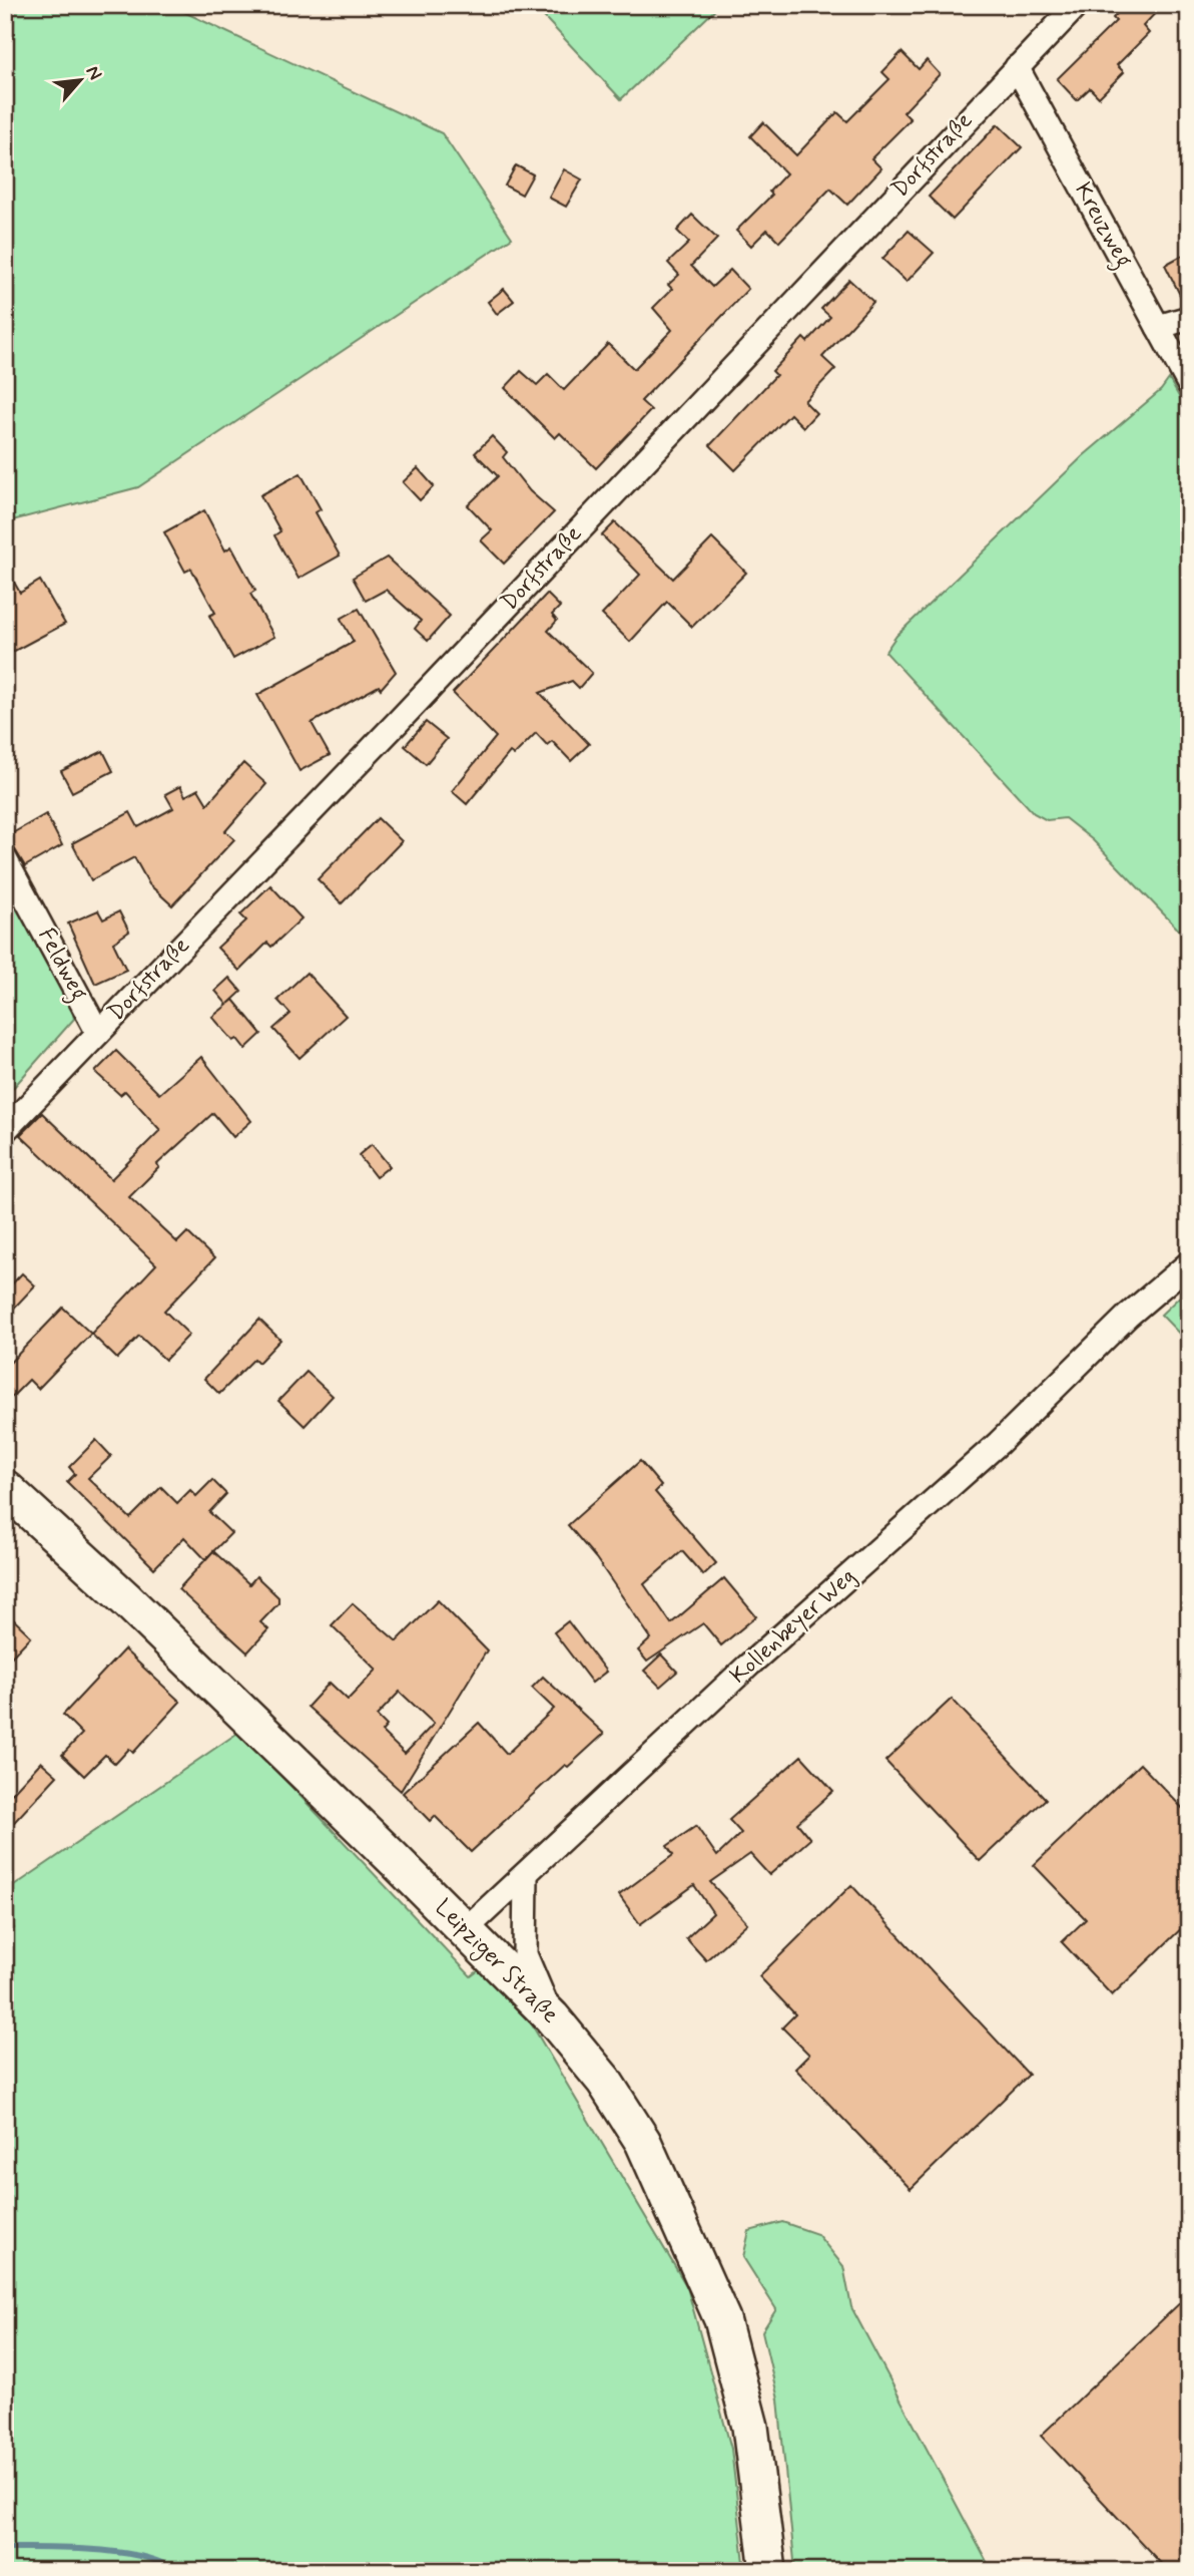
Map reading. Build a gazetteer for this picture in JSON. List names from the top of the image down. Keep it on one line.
{"streets":{"main road":["Leipziger Straße"],"street":["Dorfstraße","Kreuzweg","Feldweg","Kollenbeyer Weg"]},"crossings":[["Dorfstraße","Kreuzweg"],["Dorfstraße","Feldweg"],["Kollenbeyer Weg","Leipziger Straße"]],"north":"top right"}
